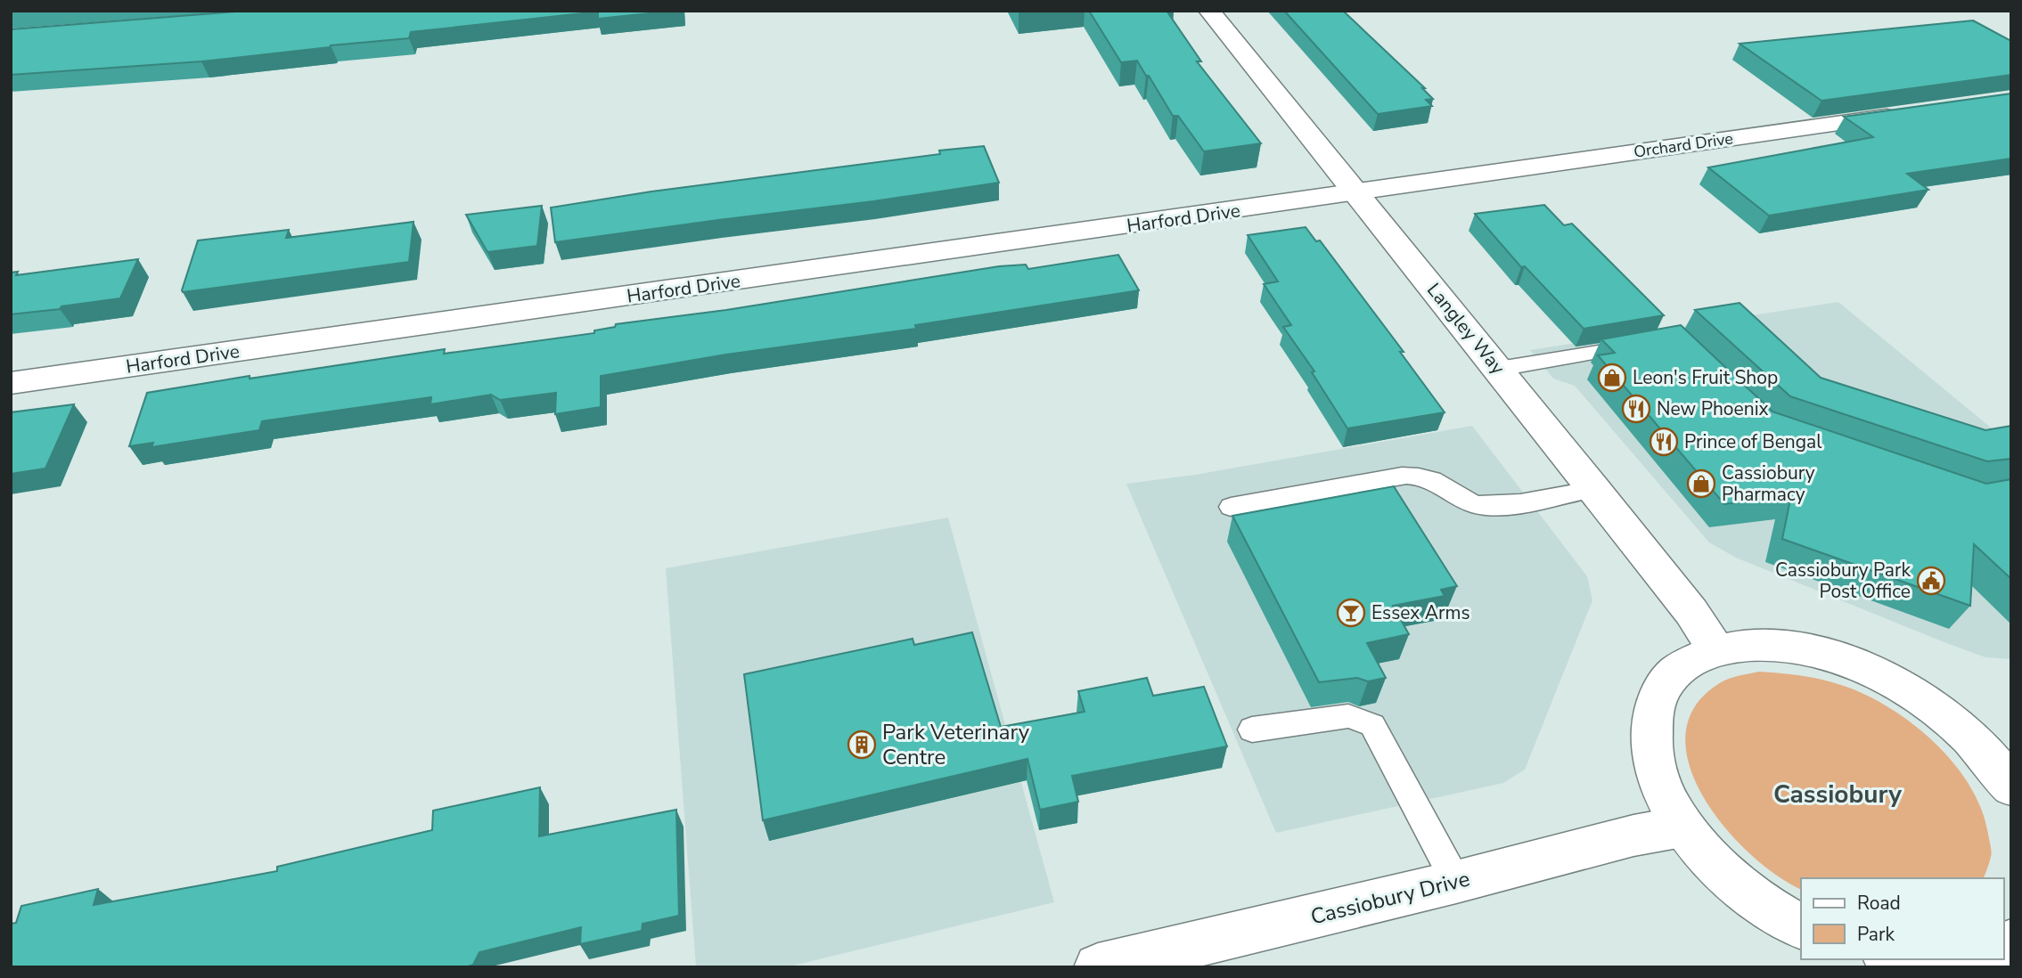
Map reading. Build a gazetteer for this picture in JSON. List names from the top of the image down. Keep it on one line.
{"streets":{"street":["Orchard Drive","Harford Drive","Langley Way","Cassiobury Drive"]},"crossings":[["Orchard Drive","Harford Drive"],["Orchard Drive","Langley Way"],["Harford Drive","Langley Way"]],"districts":["Cassiobury"],"places":{"shop":["Leon's Fruit Shop","Cassiobury Pharmacy"],"restaurant":["New Phoenix","Prince of Bengal"],"public building":["Cassiobury Park Post Office"],"bar":["Essex Arms"],"building":["Park Veterinary Centre"]},"legend":["Road","Park"]}
